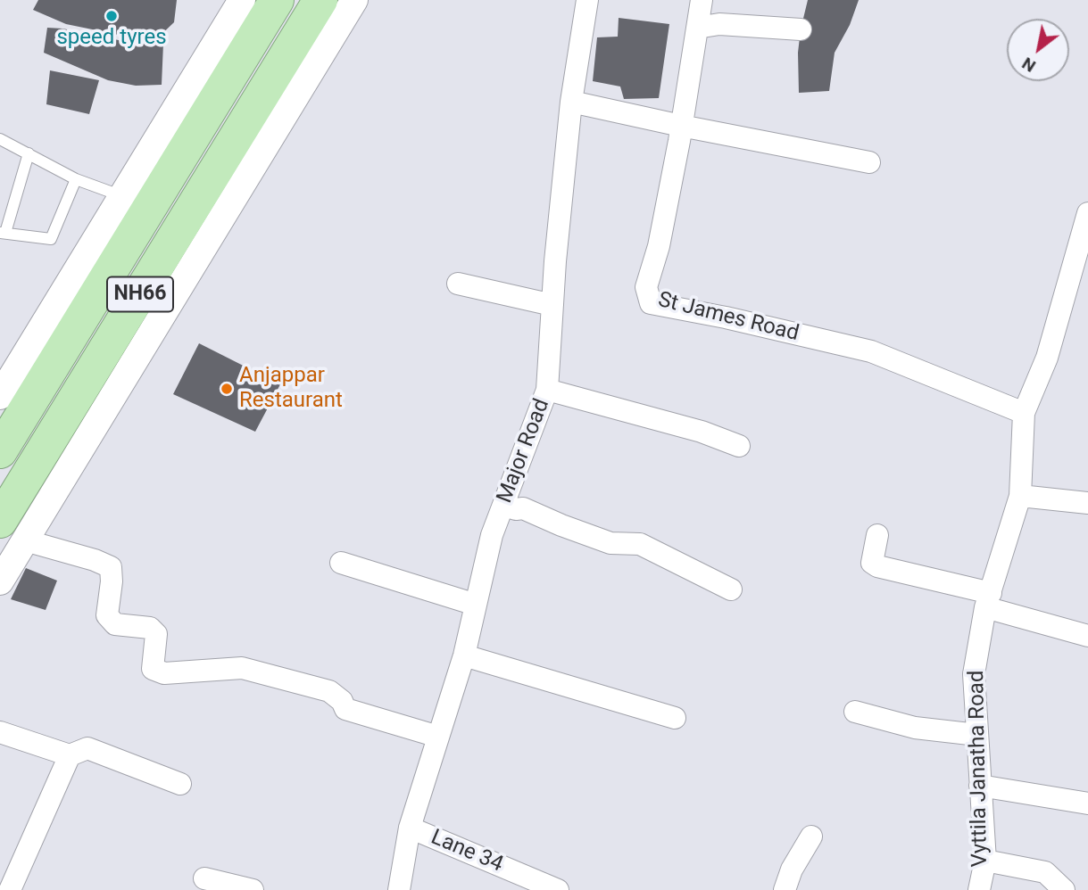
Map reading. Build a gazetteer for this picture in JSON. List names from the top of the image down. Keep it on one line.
{"streets":{"highway":["NH66"],"street":["St James Road","Major Road","Vyttila Janatha Road","Lane 34"]},"crossings":[["St James Road","Vyttila Janatha Road"],["Major Road","Lane 34"]],"places":["speed tyres","Anjappar Restaurant"],"north":"bottom left"}
